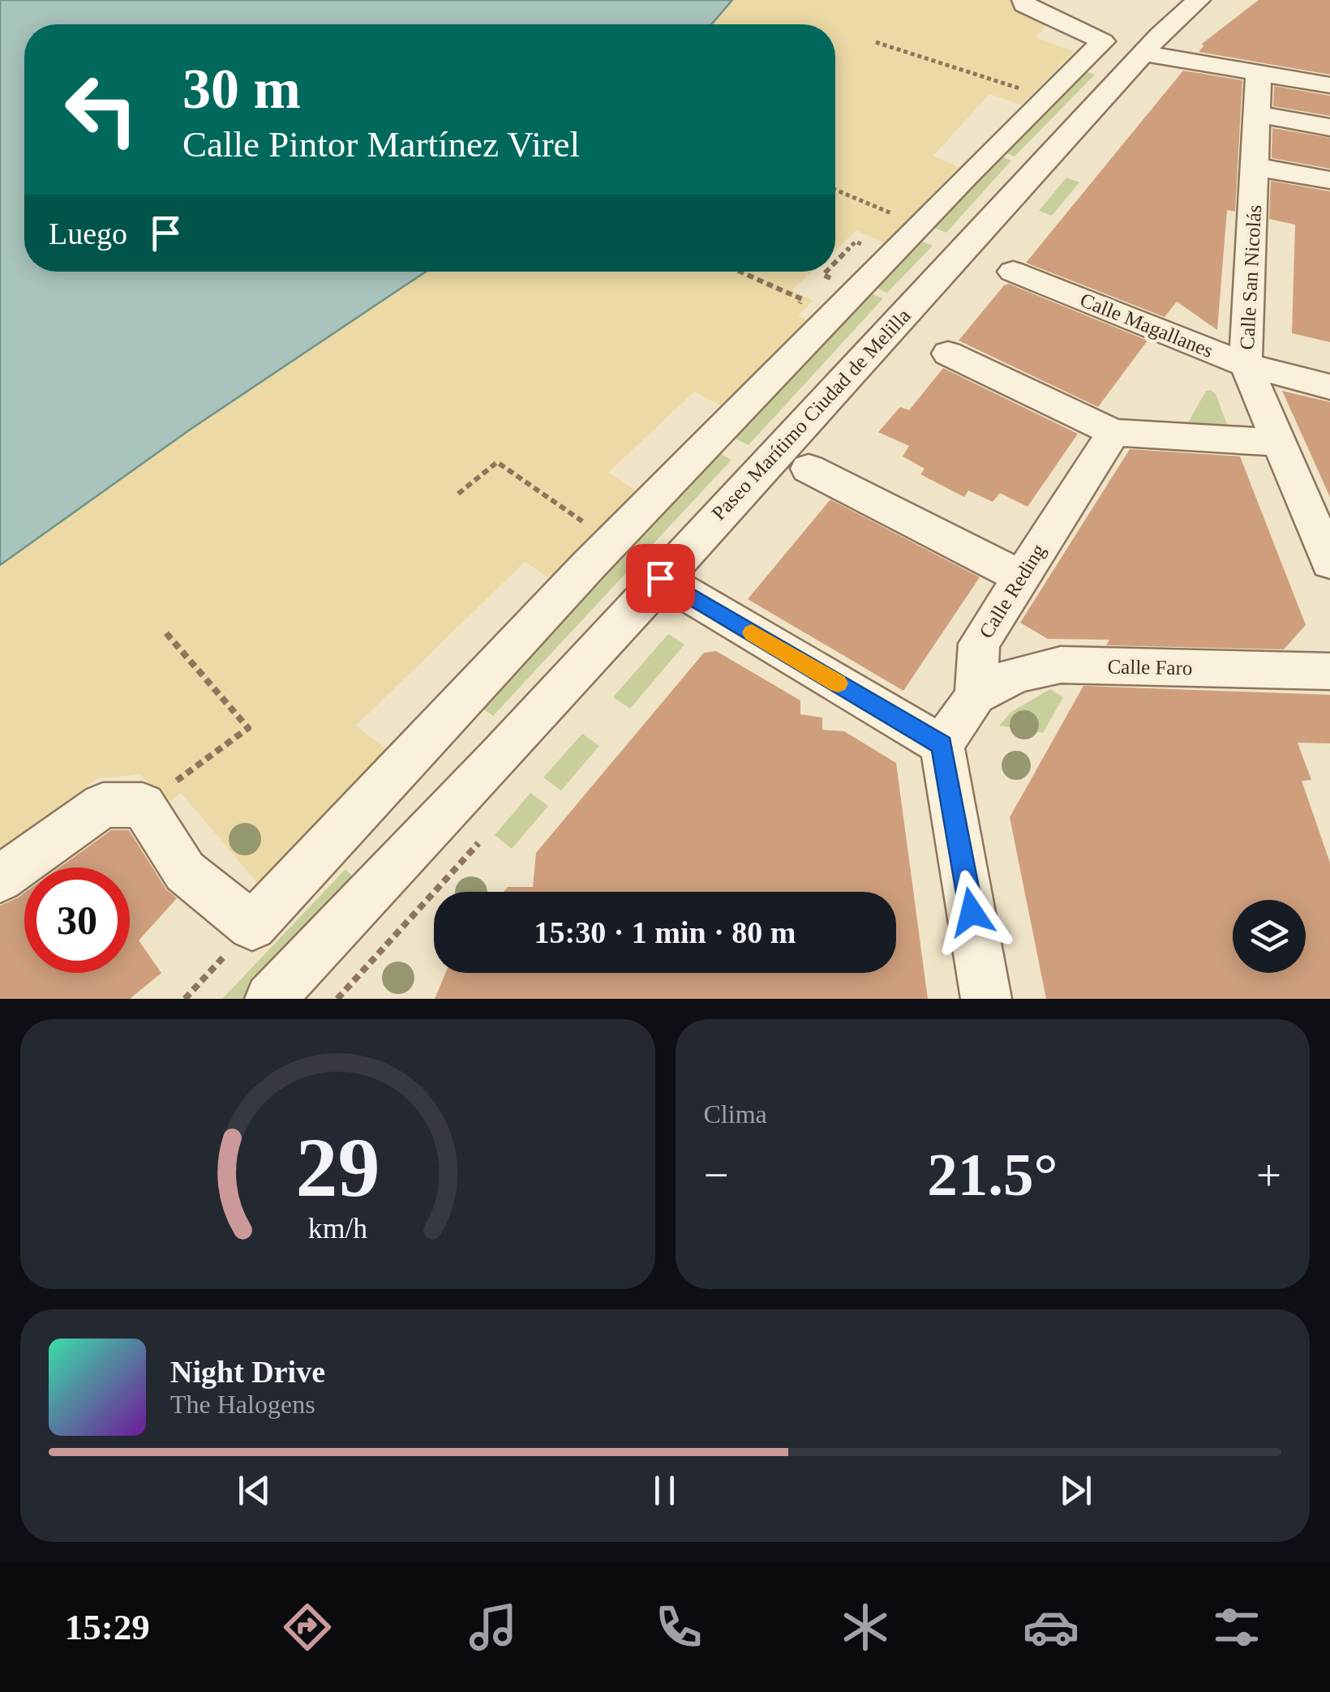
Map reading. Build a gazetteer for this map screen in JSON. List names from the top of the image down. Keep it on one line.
{"streets":{"street":["Calle San Nicolás","Calle Magallanes","Paseo Marítimo Ciudad de Melilla","Calle Reding","Calle Faro"]},"crossings":[["Calle San Nicolás","Calle Magallanes"],["Calle Reding","Calle Faro"]],"page":{"turn":["30 m","Calle Pintor Martínez Virel"],"then":"Luego","limit":"30","trip":"15:30 · 1 min · 80 m","tile":"Clima","heat":["−","21.5°","+"],"song":["Night Drive","The Halogens"],"tabs":"15:29","gauge":["29","km/h"]}}
